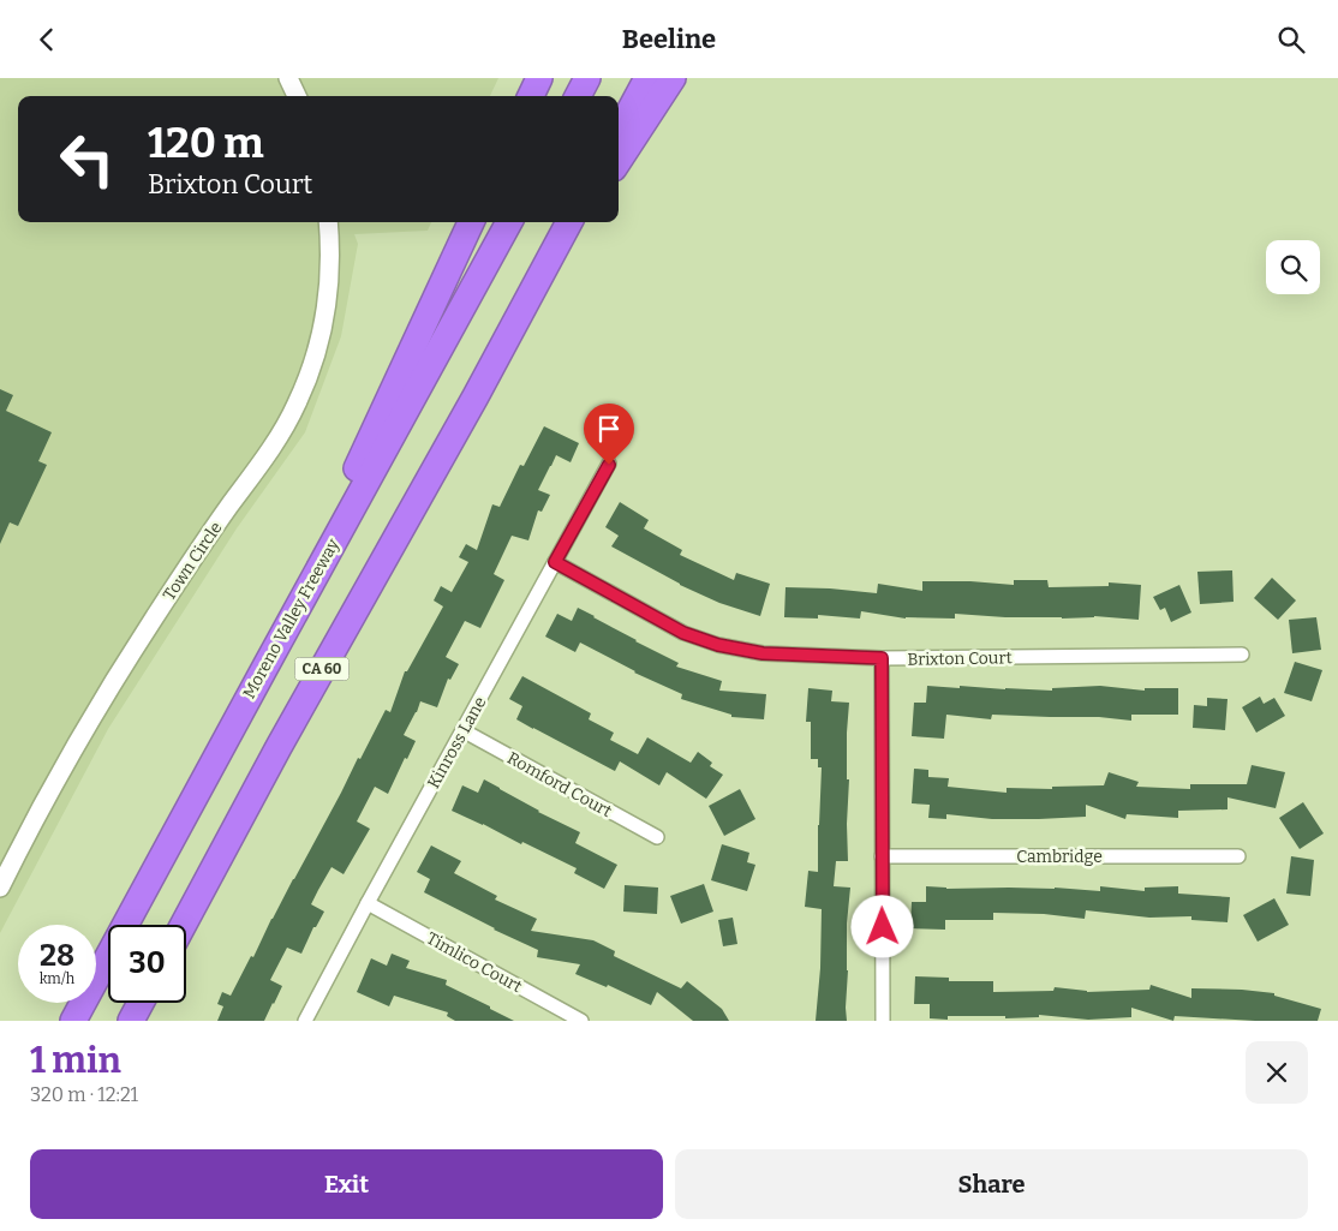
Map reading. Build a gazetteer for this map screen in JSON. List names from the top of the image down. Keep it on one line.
{"streets":{"highway":["Moreno Valley Freeway","CA 60"],"street":["Town Circle","Brixton Court","Kinross Lane","Romford Court","Cambridge","Timlico Court"]},"crossings":[["Brixton Court","Kinross Lane"],["Kinross Lane","Romford Court"],["Kinross Lane","Timlico Court"]],"page":{"header":"Beeline","turn":["120 m","Brixton Court"],"speed":"28 km/h","limit":"30","heading":["1 min","320 m · 12:21"],"buttons":["Exit","Share"]}}
